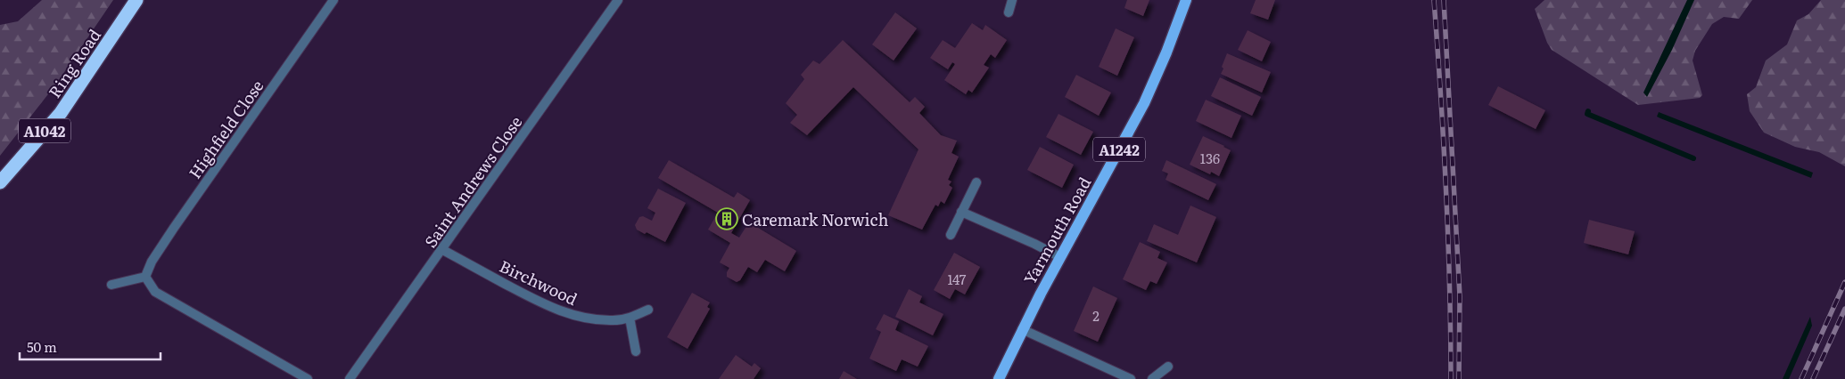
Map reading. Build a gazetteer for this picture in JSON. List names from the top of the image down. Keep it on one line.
{"streets":{"highway":["Ring Road","A1042"],"main road":["A1242","Yarmouth Road"],"street":["Highfield Close","Saint Andrews Close","Birchwood"]},"crossings":[["Saint Andrews Close","Birchwood"]],"places":{"building":["Caremark Norwich"]},"house_numbers":["136","147","2"],"scale_bar":"50 m"}
